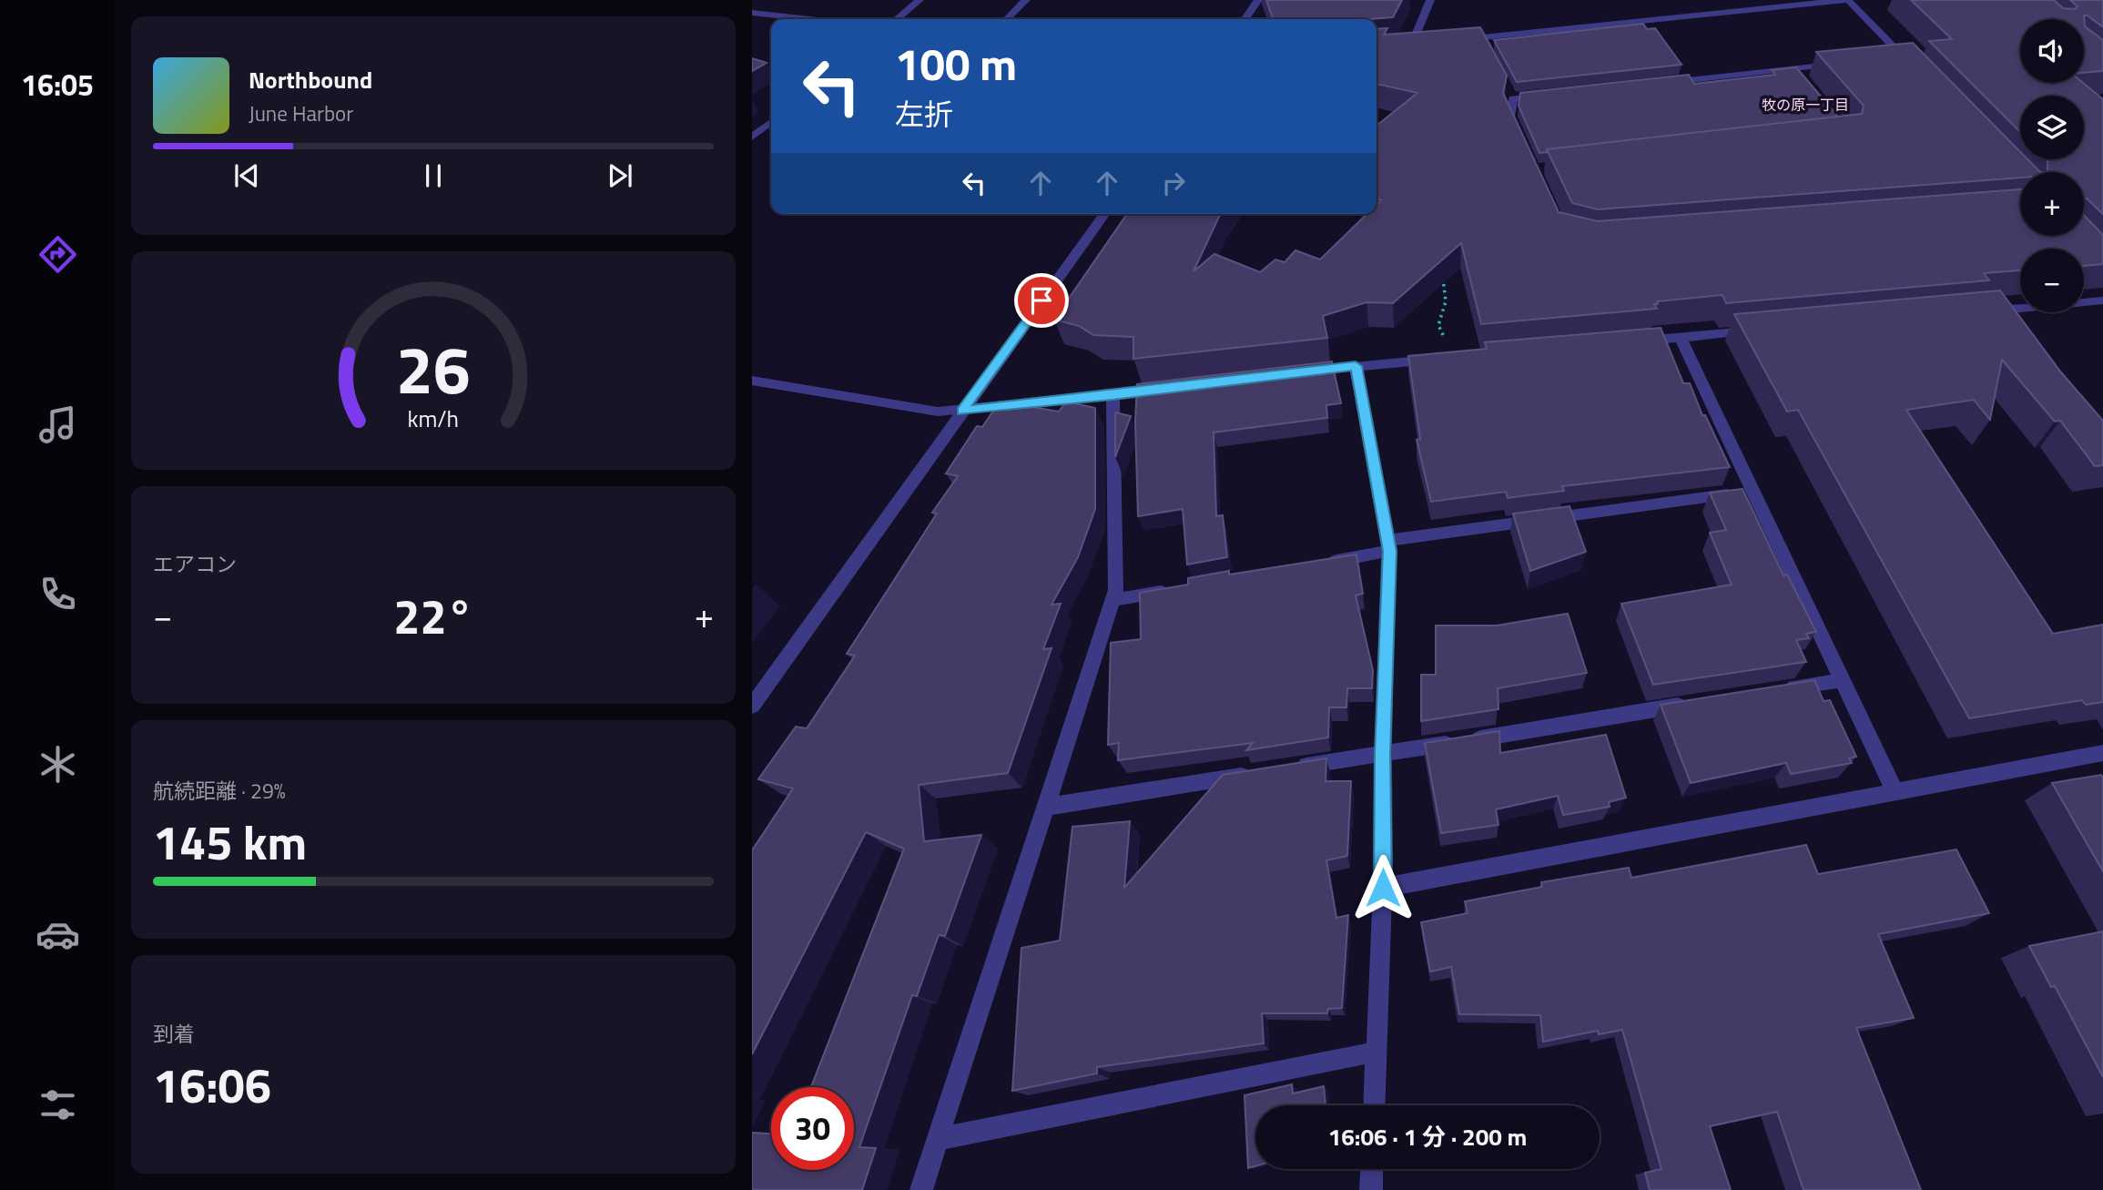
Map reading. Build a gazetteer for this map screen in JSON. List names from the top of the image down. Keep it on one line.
{"districts":["牧の原一丁目"],"page":{"tabs":"16:05","map_buttons":["+","−"],"turn":["100 m","左折"],"song":["Northbound","June Harbor"],"tile":["エアコン",["航続距離 · 29%","145 km"],["到着","16:06"]],"heat":["−","22°","+"],"limit":"30","trip":"16:06 · 1 分 · 200 m","gauge":["26","km/h"]}}
